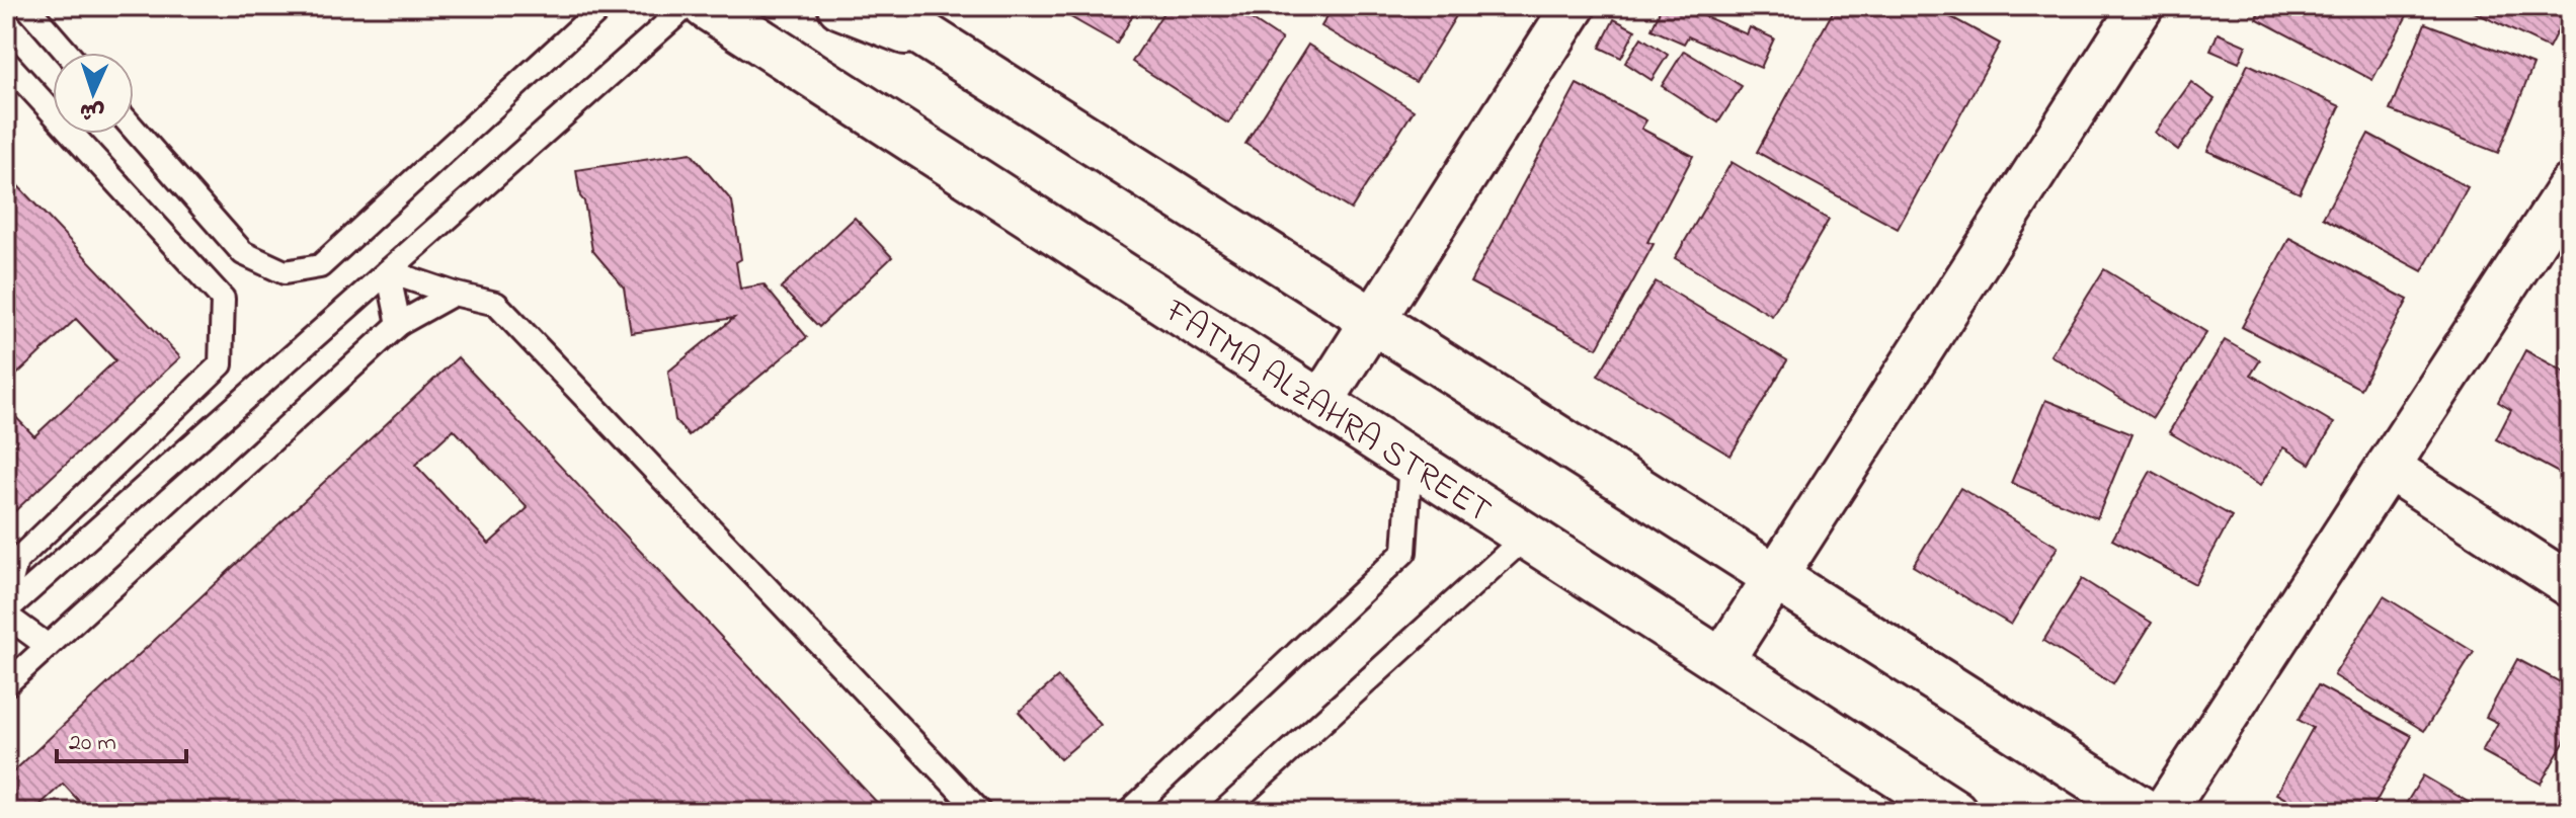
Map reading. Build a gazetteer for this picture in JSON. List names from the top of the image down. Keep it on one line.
{"streets":{"street":["FATMA ALZAHRA STREET"]},"scale_bar":"20 m","north":"bottom"}
